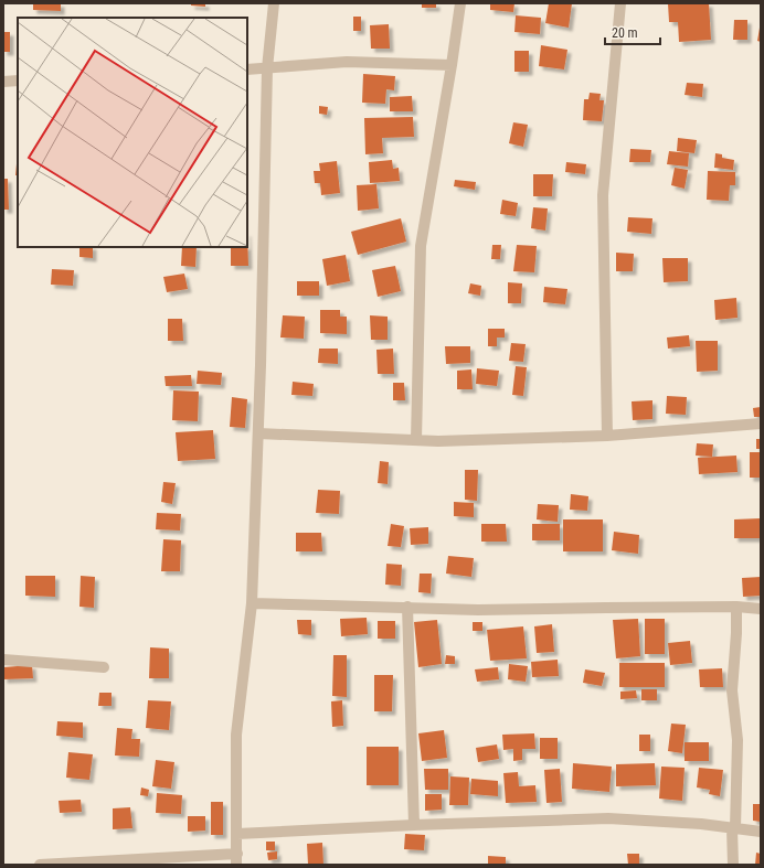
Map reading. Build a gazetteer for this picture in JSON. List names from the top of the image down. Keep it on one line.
{"scale_bar":"20 m"}
